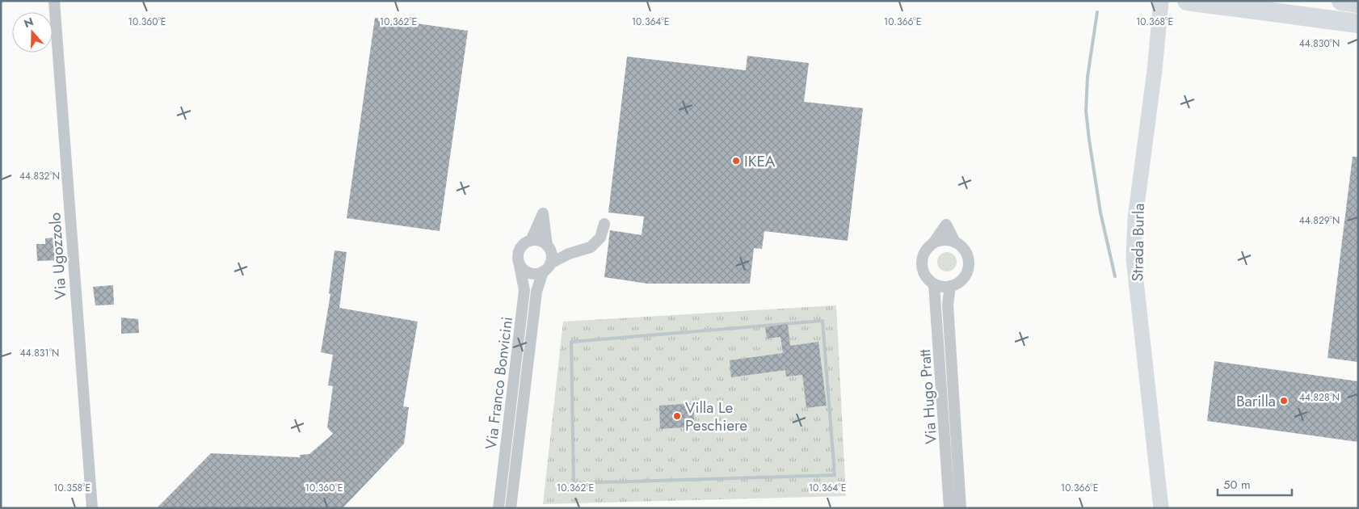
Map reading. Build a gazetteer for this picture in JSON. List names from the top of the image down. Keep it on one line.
{"streets":{"main road":["Strada Burla"],"street":["Via Ugozzolo","Via Franco Bonvicini","Via Hugo Pratt"]},"places":["IKEA","Barilla","Villa Le Peschiere"],"scale_bar":"50 m","north":"top","coordinates":["10.360°E","10.362°E","10.364°E","10.366°E","10.368°E","44.830°N","44.832°N","44.829°N","44.831°N","44.828°N","10.358°E"]}
